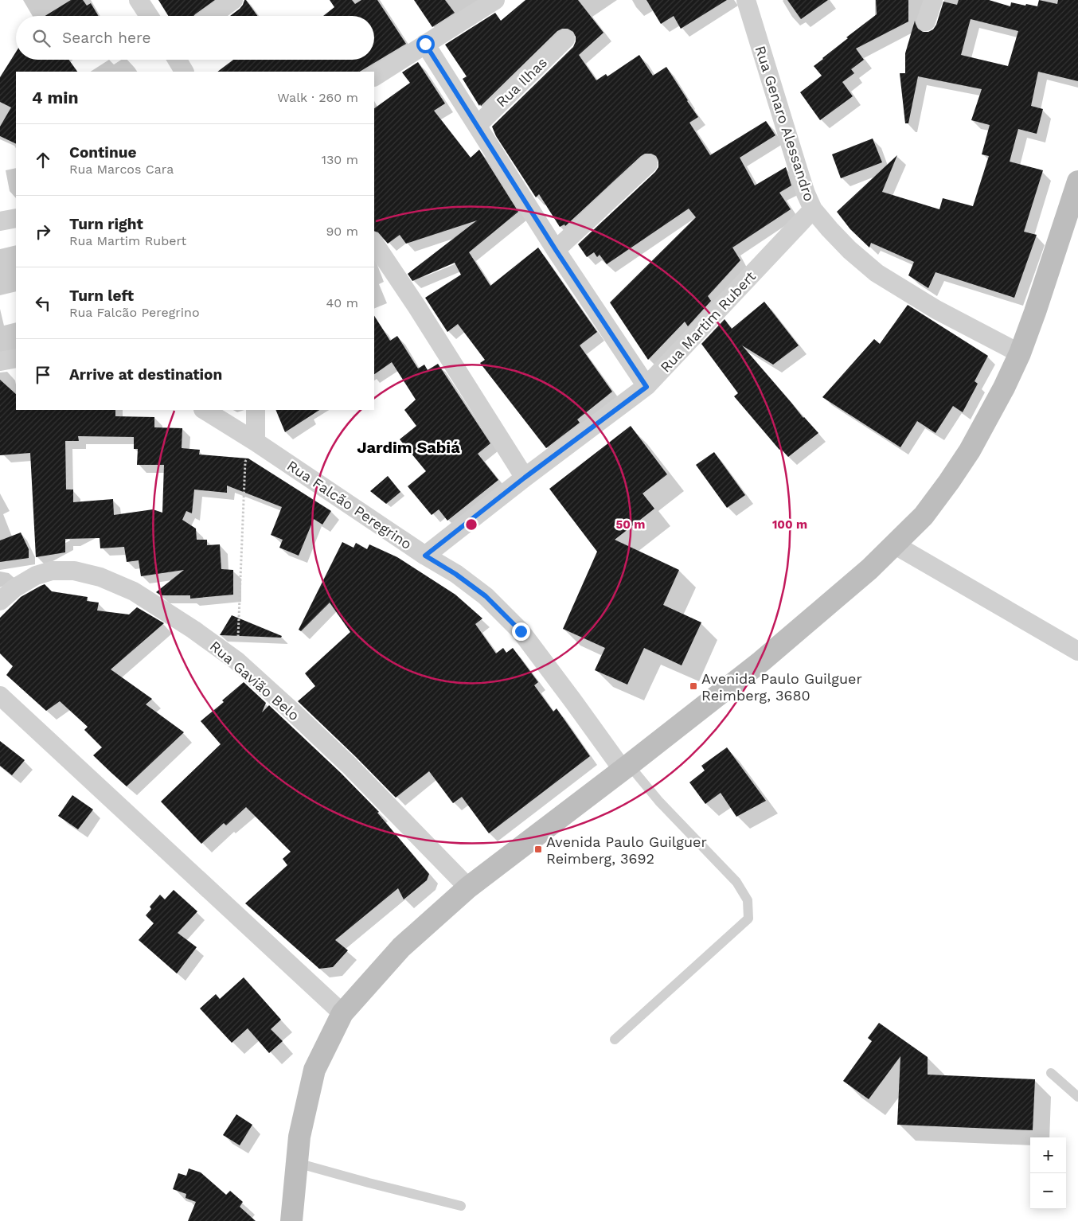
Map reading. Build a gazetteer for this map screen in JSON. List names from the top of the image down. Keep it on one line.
{"streets":{"street":["Rua Ilhas","Rua Genaro Alessandro","Rua Martim Rubert","Rua Falcão Peregrino","Rua Gavião Belo"]},"crossings":[["Rua Genaro Alessandro","Rua Martim Rubert"],["Rua Martim Rubert","Rua Falcão Peregrino"]],"districts":["Jardim Sabiá"],"places":{"transit":["Avenida Paulo Guilguer Reimberg, 3680","Avenida Paulo Guilguer Reimberg, 3692"]},"page":{"search":"Search here","heading":["4 min","Walk · 260 m"],"list":[["Continue","Rua Marcos Cara","130 m"],["Turn right","Rua Martim Rubert","90 m"],["Turn left","Rua Falcão Peregrino","40 m"],"Arrive at destination"],"map_buttons":["+","−"]},"rings":["50 m","100 m"]}
